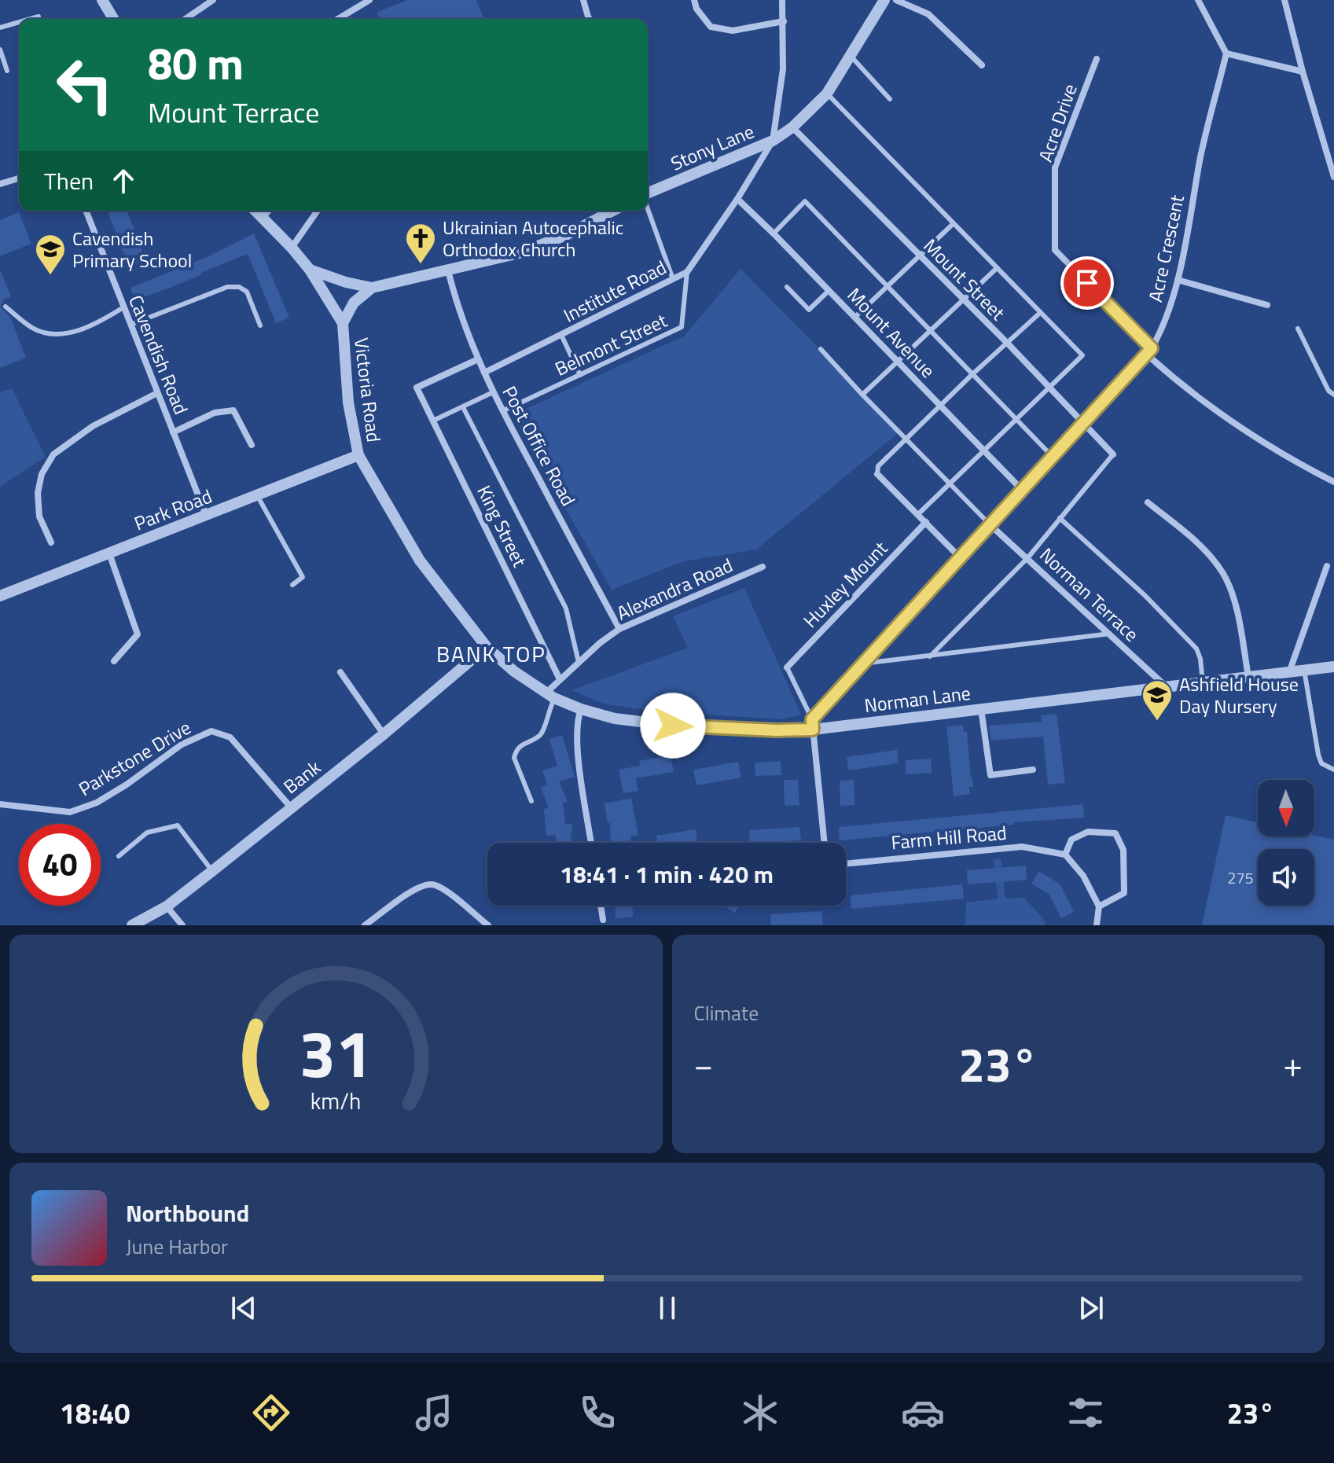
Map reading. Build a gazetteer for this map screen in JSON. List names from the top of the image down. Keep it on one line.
{"streets":{"street":["Acre Drive","Stony Lane","Acre Crescent","Mount Street","Institute Road","Mount Avenue","Cavendish Road","Victoria Road","Post Office Road","Park Road","King Street","Huxley Mount","Alexandra Road","Norman Terrace","Norman Lane","Parkstone Drive","Bank","Farm Hill Road"],"lane":["Belmont Street"]},"crossings":[["Acre Drive","Acre Crescent"],["Stony Lane","Mount Street"],["Stony Lane","Institute Road"],["Acre Crescent","Mount Street"],["Acre Crescent","Mount Avenue"],["Acre Crescent","Norman Terrace"],["Acre Crescent","Norman Lane"],["Institute Road","Mount Avenue"],["Institute Road","Belmont Street"],["Institute Road","Post Office Road"],["Belmont Street","Post Office Road"],["Cavendish Road","Park Road"],["Victoria Road","Park Road"],["Victoria Road","Norman Lane"],["Victoria Road","Bank"],["Post Office Road","King Street"],["Post Office Road","Alexandra Road"],["King Street","Alexandra Road"],["Alexandra Road","Norman Lane"],["Norman Terrace","Norman Lane"],["Norman Lane","Bank"],["Parkstone Drive","Bank"]],"districts":["BANK TOP"],"places":{"church":["Ukrainian Autocephalic Orthodox Church"],"school or university":["Cavendish Primary School","Ashfield House Day Nursery"]},"house_numbers":["275"],"north":"bottom","page":{"turn":["80 m","Mount Terrace"],"then":"Then","limit":"40","trip":"18:41 · 1 min · 420 m","tile":"Climate","heat":["−","23°","+"],"song":["Northbound","June Harbor"],"tabs":["18:40","23°"],"gauge":["31","km/h"]}}
